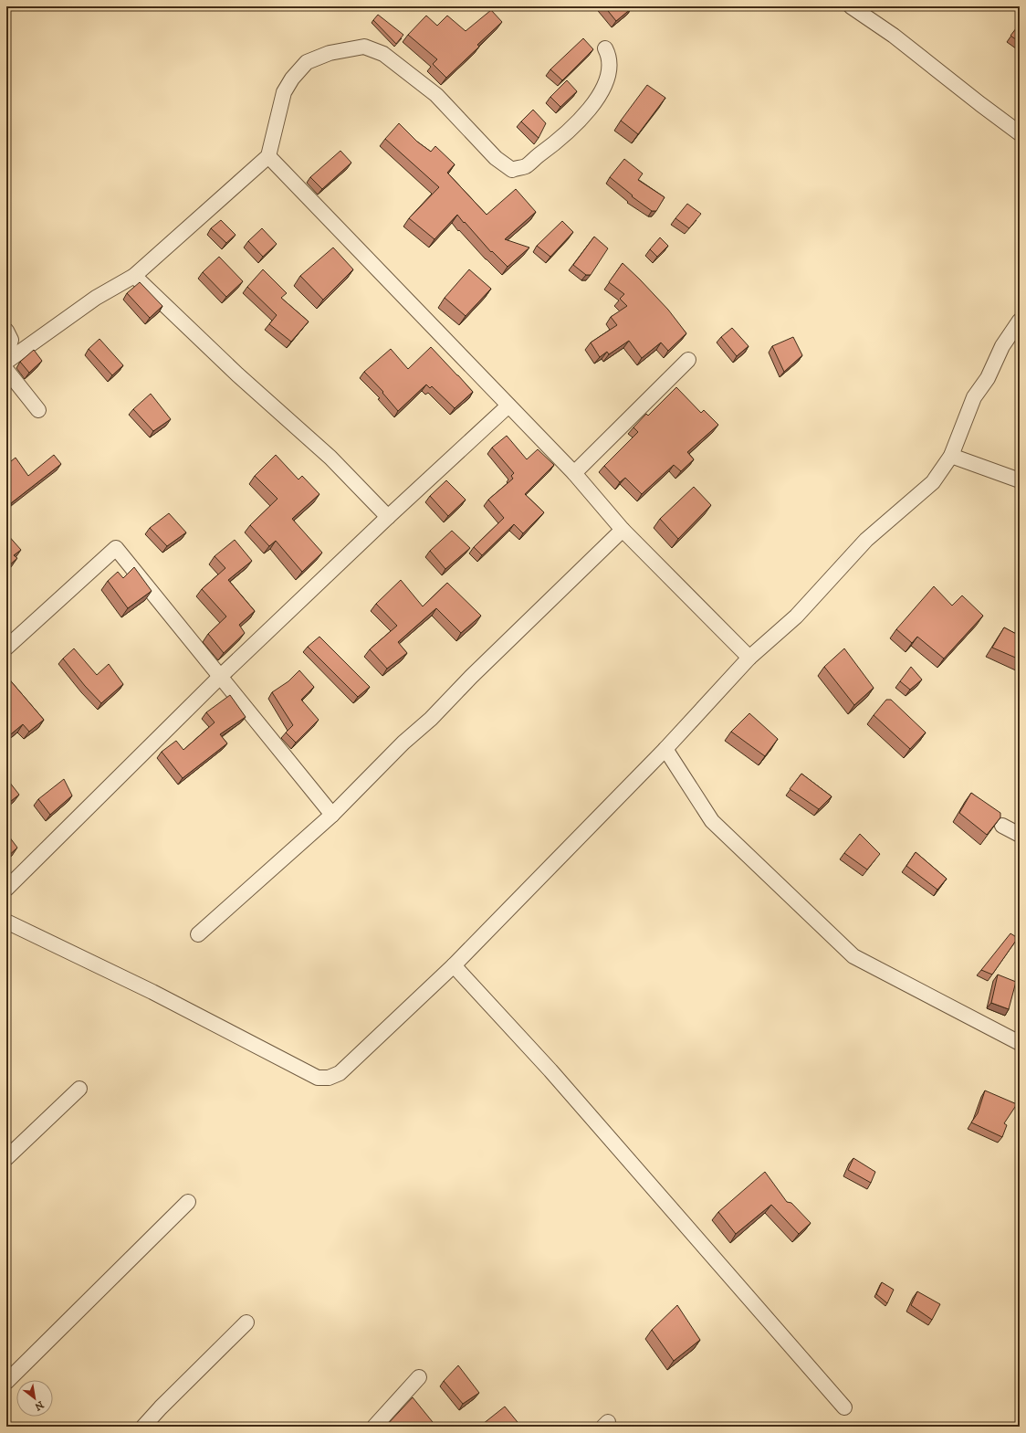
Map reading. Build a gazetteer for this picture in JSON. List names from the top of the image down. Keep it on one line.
{"north":"bottom right"}
